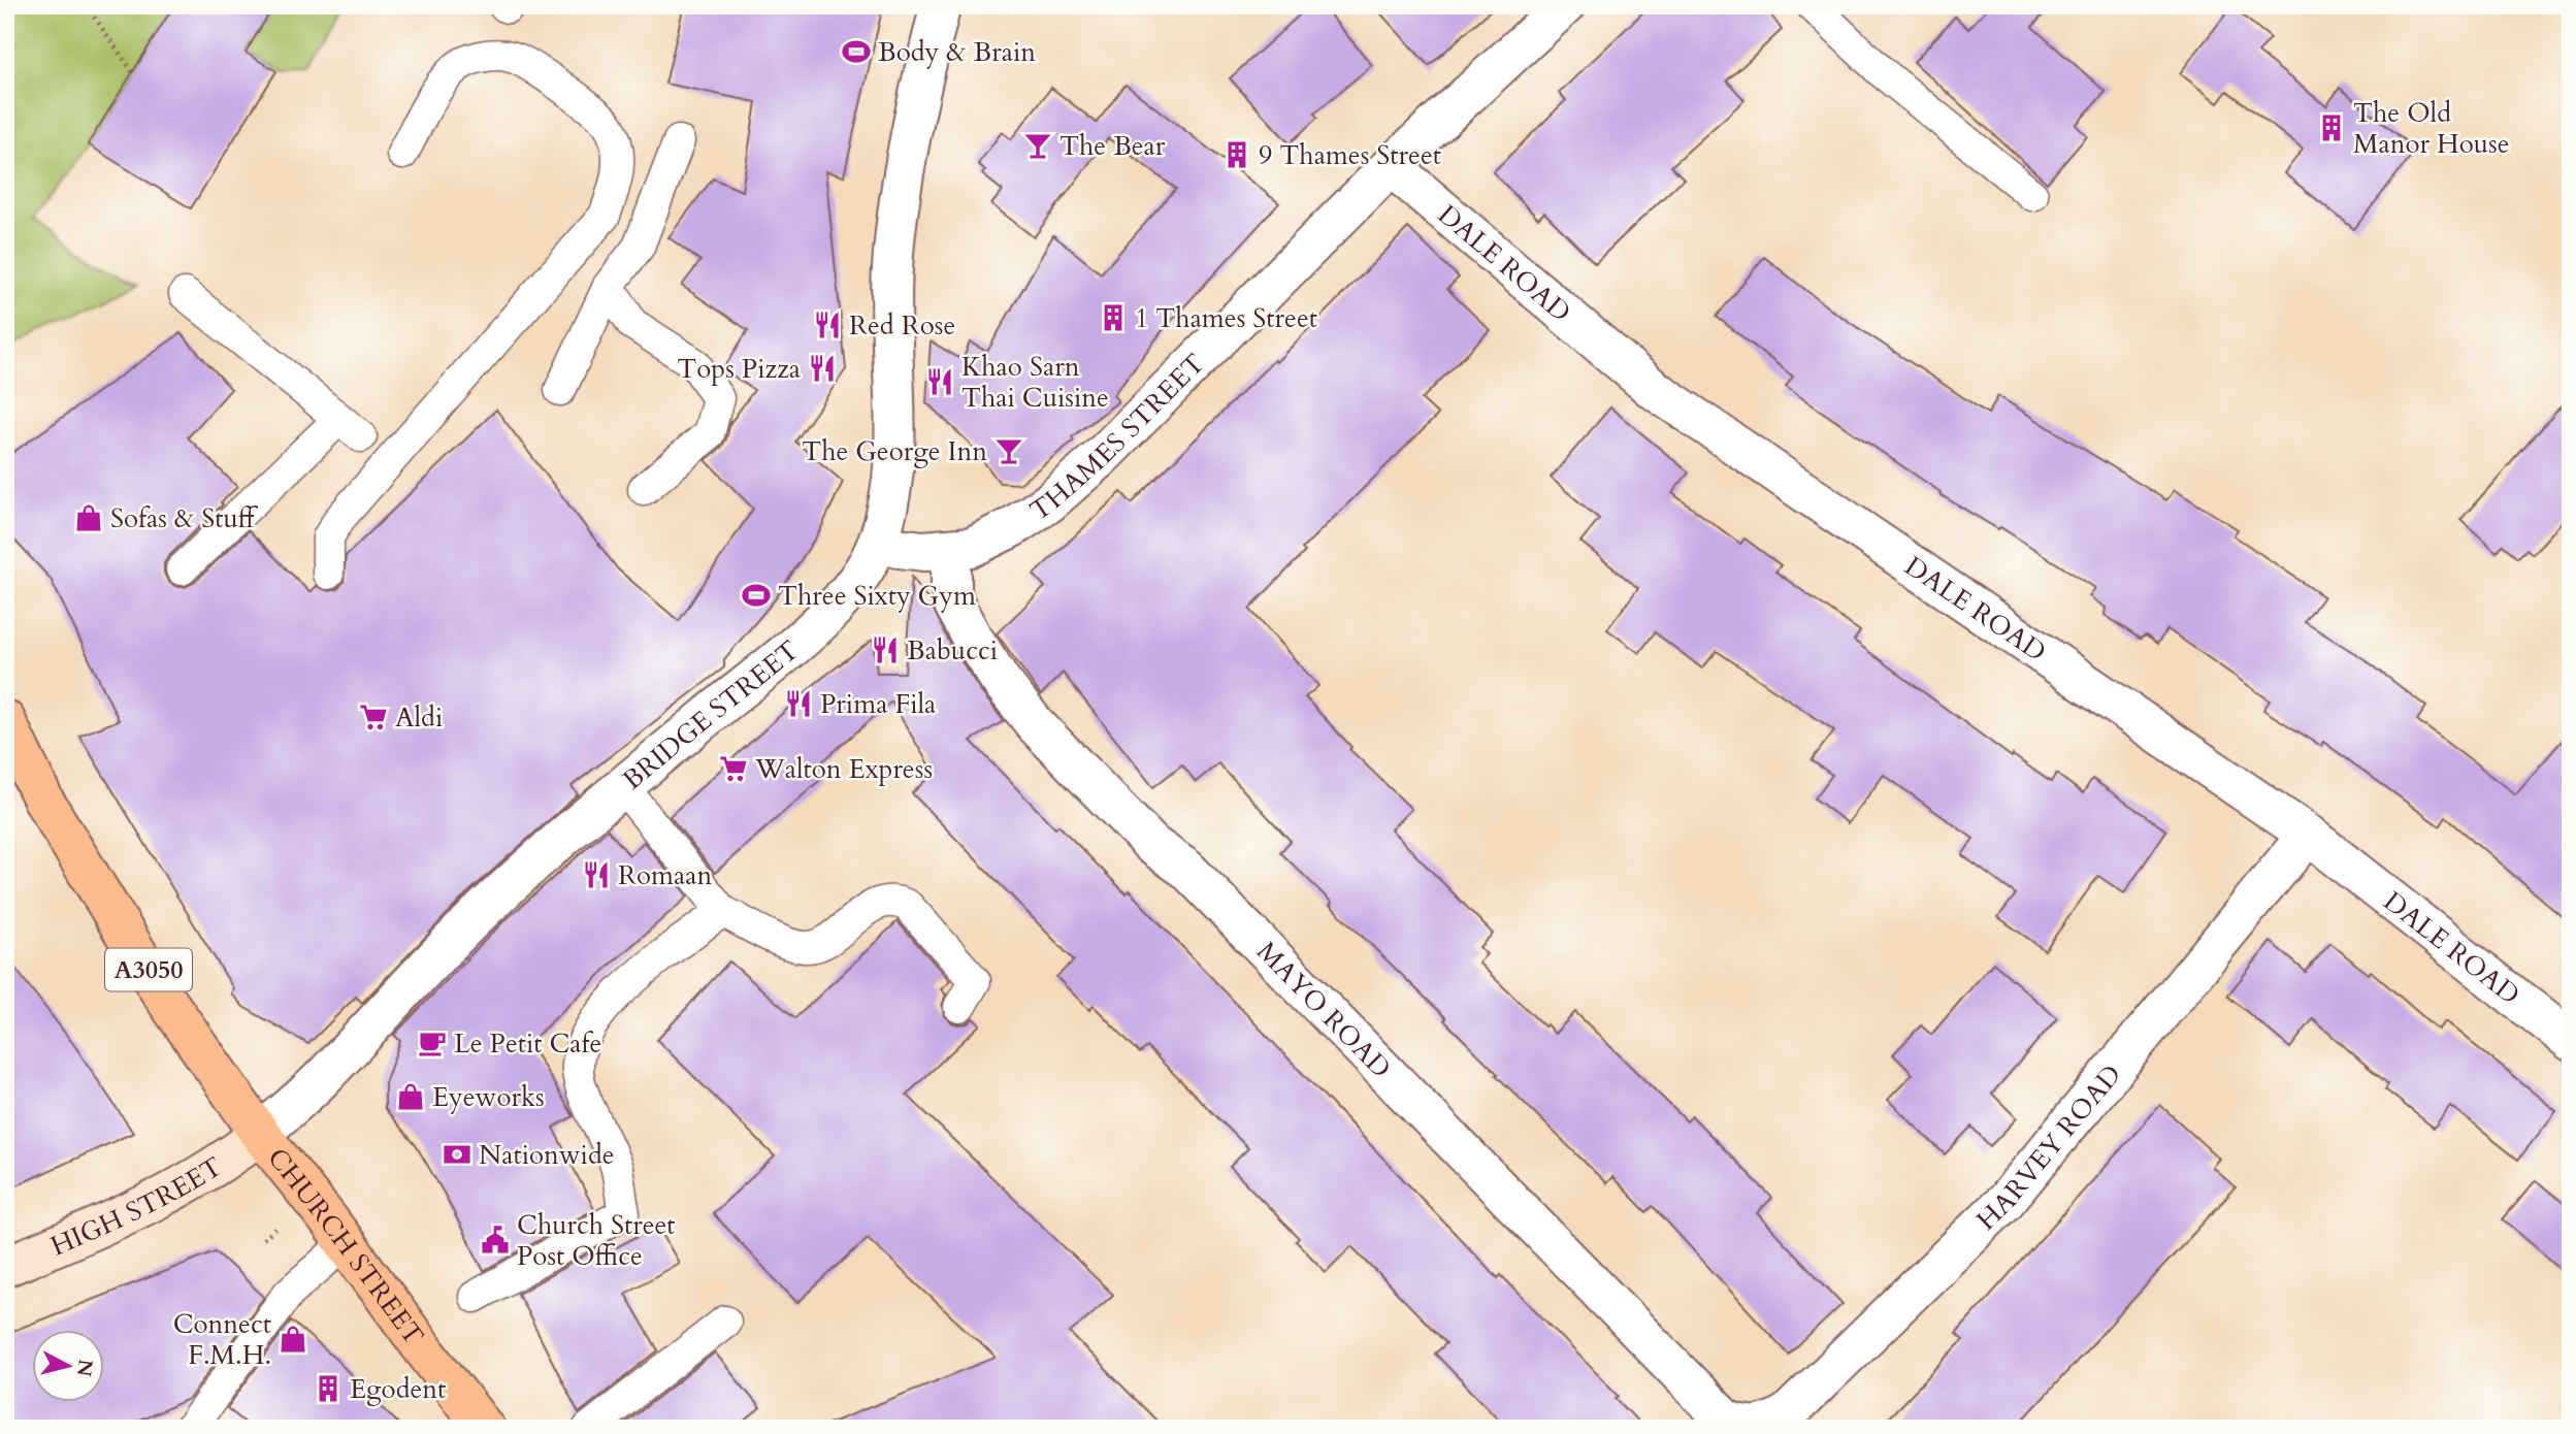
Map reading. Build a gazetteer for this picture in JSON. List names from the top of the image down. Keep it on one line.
{"streets":{"main road":["A3050","CHURCH STREET"],"street":["DALE ROAD","THAMES STREET","BRIDGE STREET","MAYO ROAD","HARVEY ROAD","HIGH STREET"]},"crossings":[["DALE ROAD","THAMES STREET"],["DALE ROAD","HARVEY ROAD"],["THAMES STREET","BRIDGE STREET"],["THAMES STREET","MAYO ROAD"],["BRIDGE STREET","A3050"],["BRIDGE STREET","HIGH STREET"],["BRIDGE STREET","CHURCH STREET"],["A3050","HIGH STREET"],["A3050","CHURCH STREET"],["MAYO ROAD","HARVEY ROAD"],["HIGH STREET","CHURCH STREET"]],"places":{"sports":["Body & Brain","Three Sixty Gym"],"building":["The Old Manor House","9 Thames Street","1 Thames Street","Egodent"],"bar":["The Bear","The George Inn"],"restaurant":["Red Rose","Tops Pizza","Khao Sarn Thai Cuisine","Babucci","Prima Fila","Romaan"],"shop":["Sofas & Stuff","Eyeworks","Connect F.M.H."],"supermarket":["Aldi","Walton Express"],"cafe":["Le Petit Cafe"],"bank":["Nationwide"],"public building":["Church Street Post Office"]},"north":"right"}
